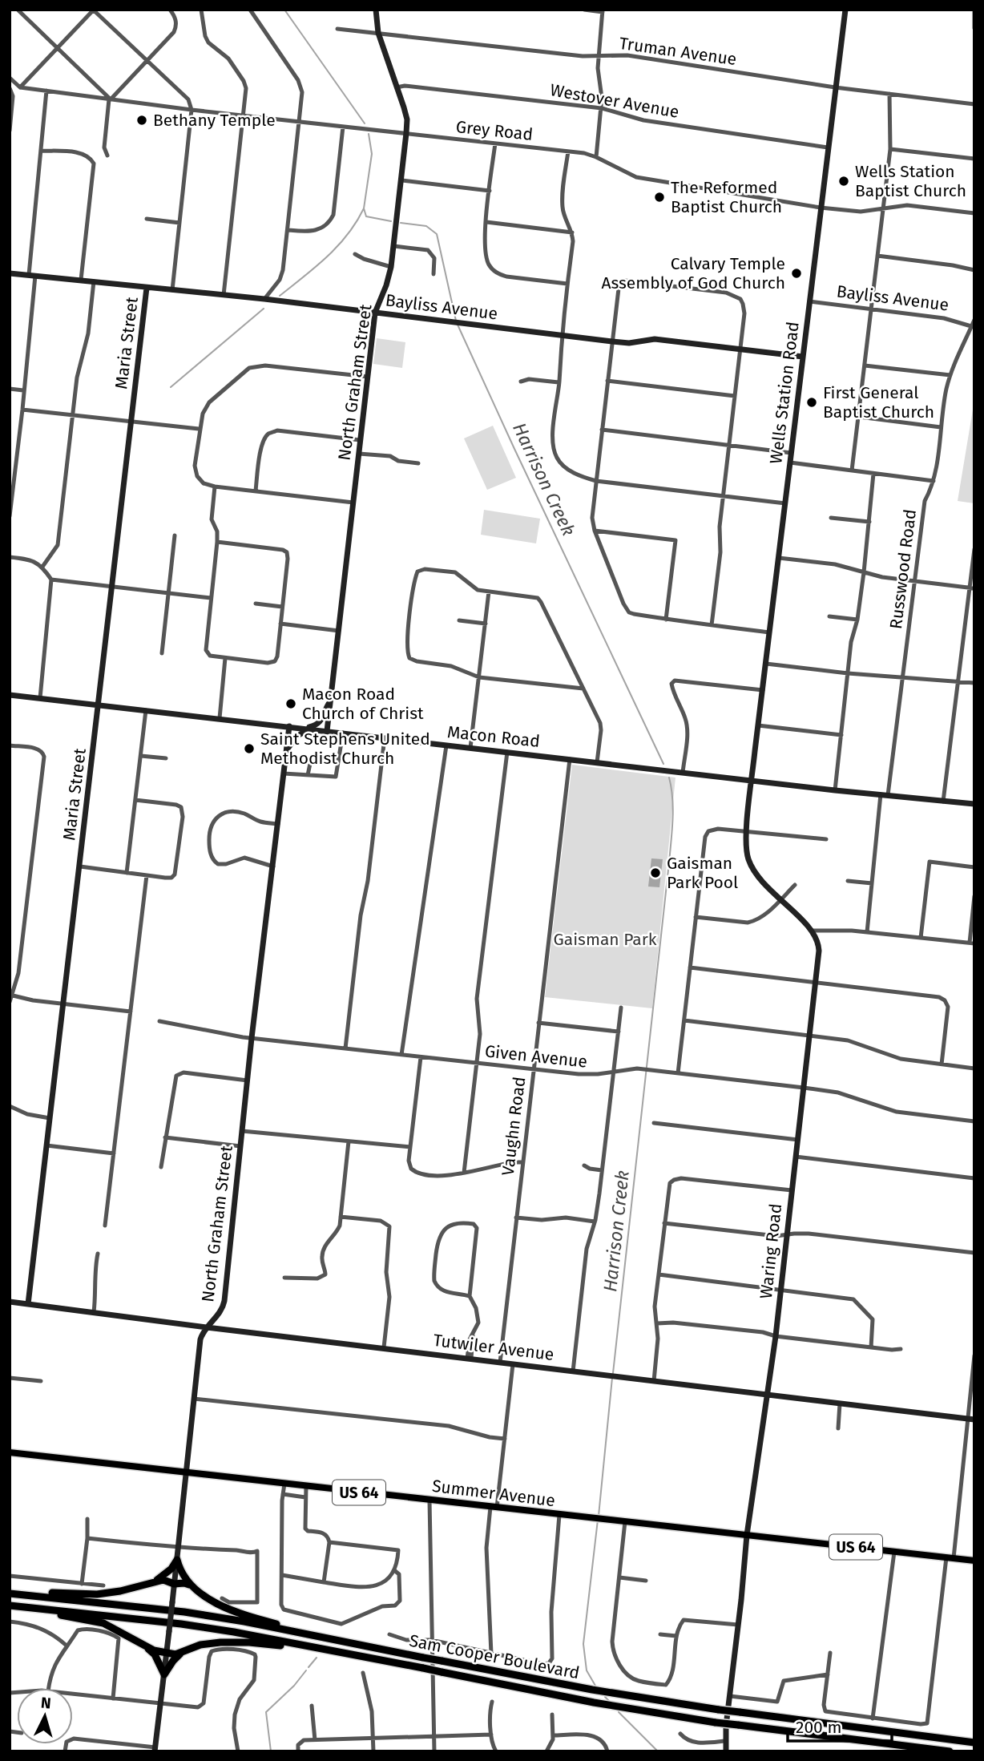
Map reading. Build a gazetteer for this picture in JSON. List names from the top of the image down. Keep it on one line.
{"streets":{"highway":["Sam Cooper Boulevard"],"main road":["US 64","Summer Avenue"],"street":["Truman Avenue","Westover Avenue","Grey Road","Bayliss Avenue","Maria Street","North Graham Street","Wells Station Road","Russwood Road","Macon Road","Given Avenue","Vaughn Road","Waring Road","Tutwiler Avenue"]},"crossings":[["Truman Avenue","North Graham Street"],["Truman Avenue","Wells Station Road"],["Westover Avenue","North Graham Street"],["Westover Avenue","Wells Station Road"],["Grey Road","North Graham Street"],["Grey Road","Wells Station Road"],["Bayliss Avenue","Maria Street"],["Bayliss Avenue","North Graham Street"],["Bayliss Avenue","Wells Station Road"],["Bayliss Avenue","Russwood Road"],["Maria Street","Macon Road"],["Maria Street","Tutwiler Avenue"],["North Graham Street","Macon Road"],["North Graham Street","Given Avenue"],["North Graham Street","Tutwiler Avenue"],["North Graham Street","Summer Avenue"],["Wells Station Road","Macon Road"],["Russwood Road","Macon Road"],["Macon Road","Vaughn Road"],["Given Avenue","Vaughn Road"],["Given Avenue","Waring Road"],["Vaughn Road","Tutwiler Avenue"],["Waring Road","Tutwiler Avenue"],["Waring Road","Summer Avenue"]],"water":["Harrison Creek"],"parks":["Gaisman Park"],"places":["Bethany Temple","Wells Station Baptist Church","The Reformed Baptist Church","Calvary Temple Assembly of God Church","First General Baptist Church","Macon Road Church of Christ","Saint Stephens United Methodist Church","Gaisman Park Pool"],"scale_bar":"200 m","north":"top"}
